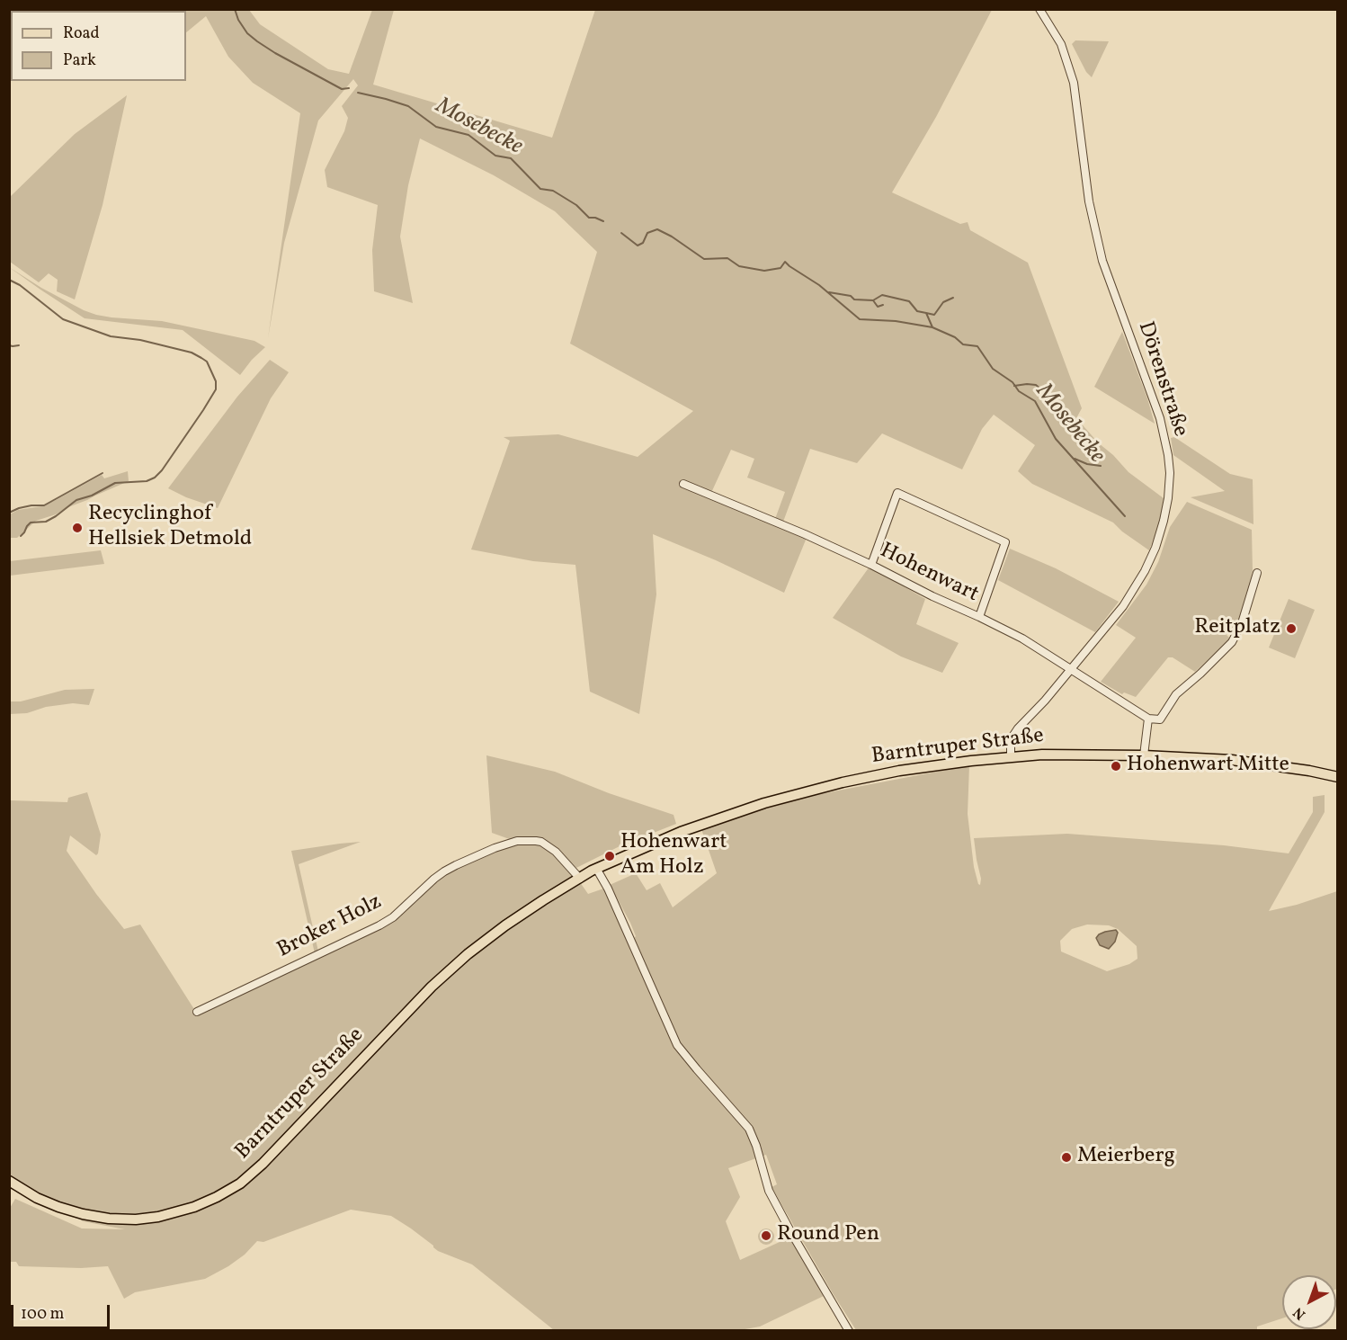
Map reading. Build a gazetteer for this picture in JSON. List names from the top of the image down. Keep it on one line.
{"streets":{"main road":["Barntruper Straße"],"street":["Dörenstraße","Hohenwart","Broker Holz"]},"crossings":[["Dörenstraße","Hohenwart"],["Dörenstraße","Barntruper Straße"],["Barntruper Straße","Broker Holz"]],"water":["Mosebecke"],"places":["Recyclinghof Hellsiek Detmold","Reitplatz","Hohenwart Mitte","Hohenwart Am Holz","Meierberg","Round Pen"],"legend":["Road","Park"],"scale_bar":"100 m","north":"bottom left"}
